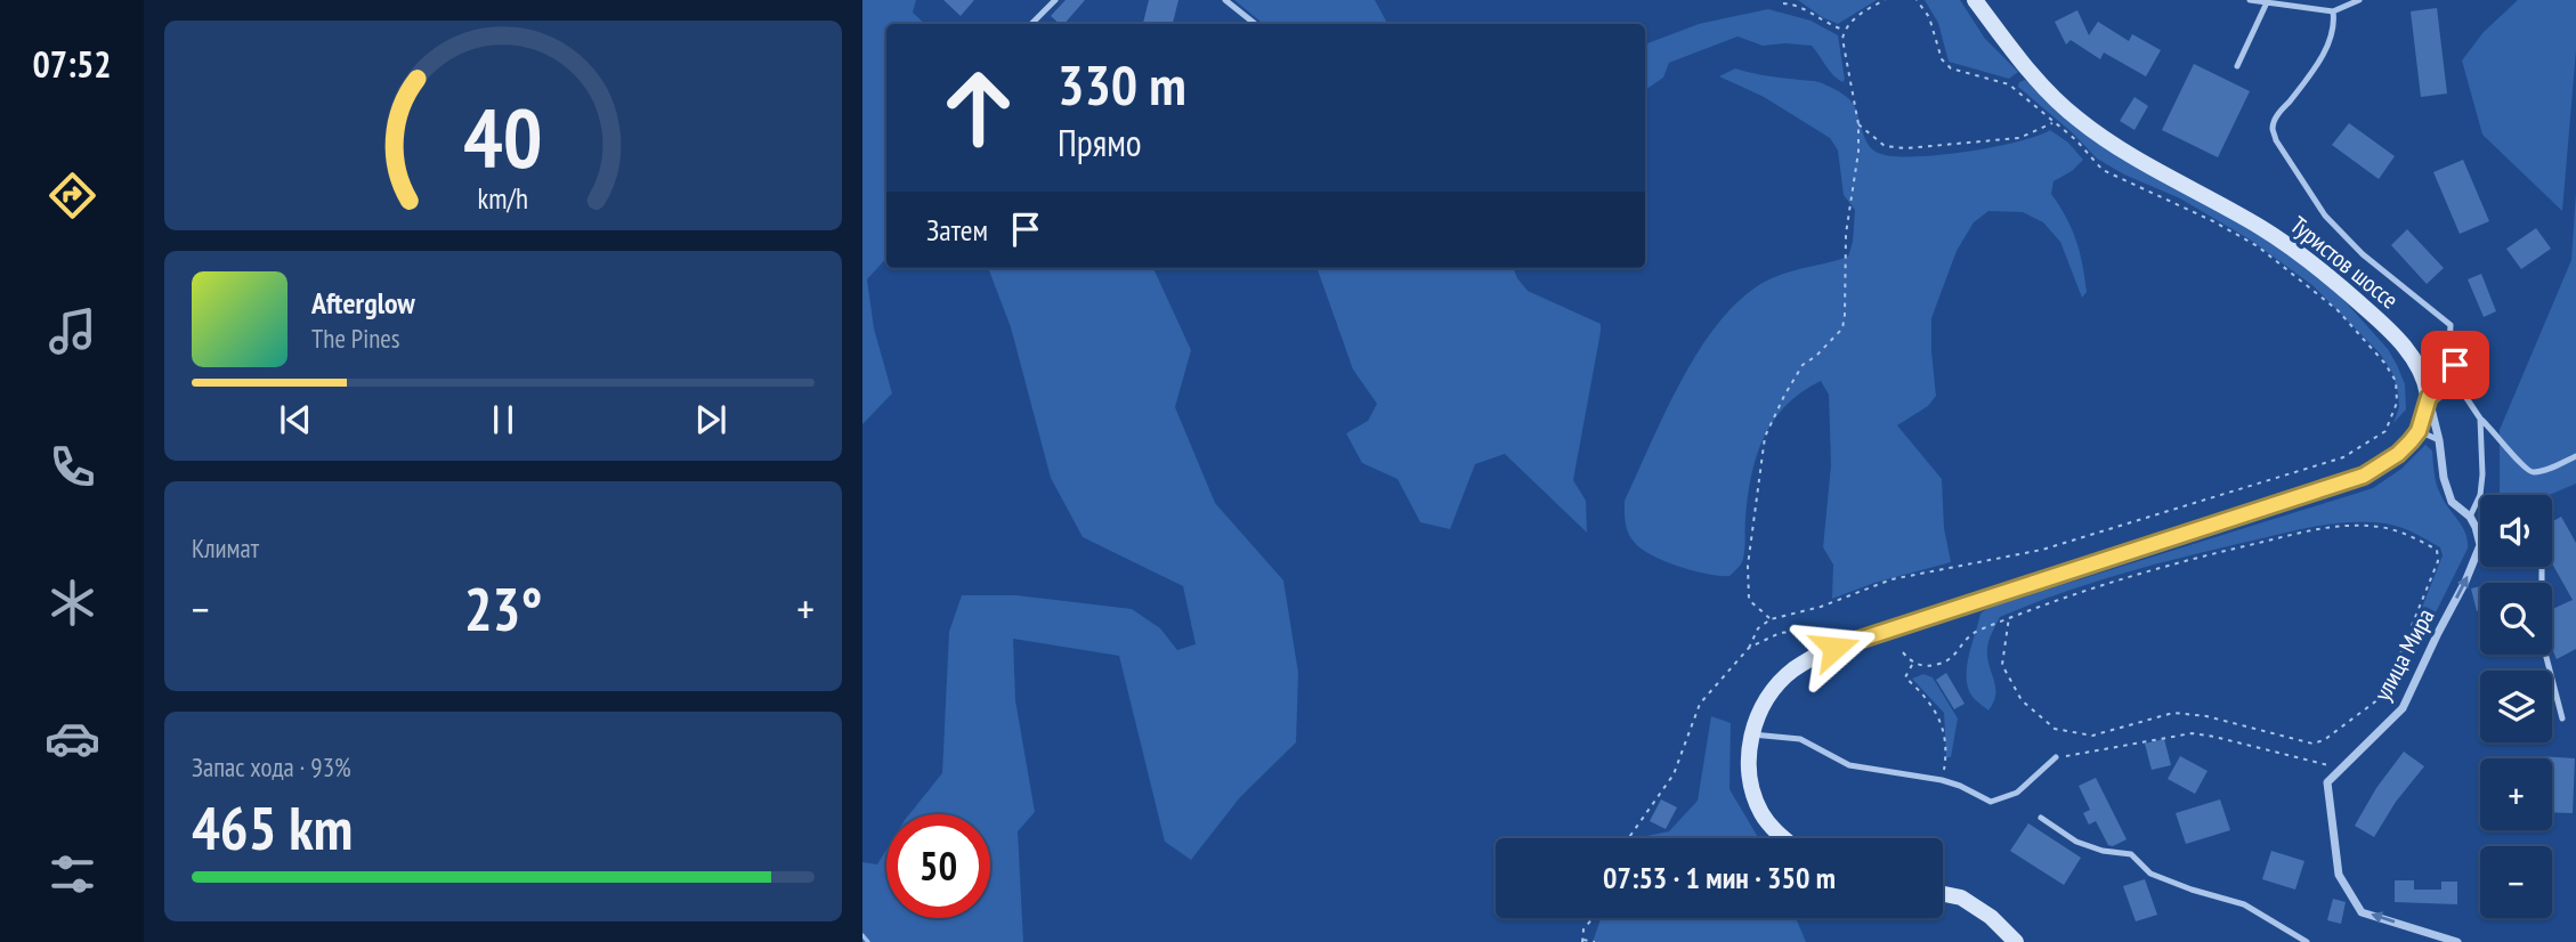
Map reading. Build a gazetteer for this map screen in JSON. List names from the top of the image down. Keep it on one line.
{"streets":{"main road":["Туристов шоссе"],"street":["улица Мира"]},"crossings":[["Туристов шоссе","улица Мира"]],"page":{"tabs":"07:52","turn":["330 m","Прямо"],"then":"Затем","song":["Afterglow","The Pines"],"tile":["Климат",["Запас хода · 93%","465 km"]],"map_buttons":["+","−"],"heat":["−","23°","+"],"limit":"50","trip":"07:53 · 1 мин · 350 m","gauge":["40","km/h"]}}
